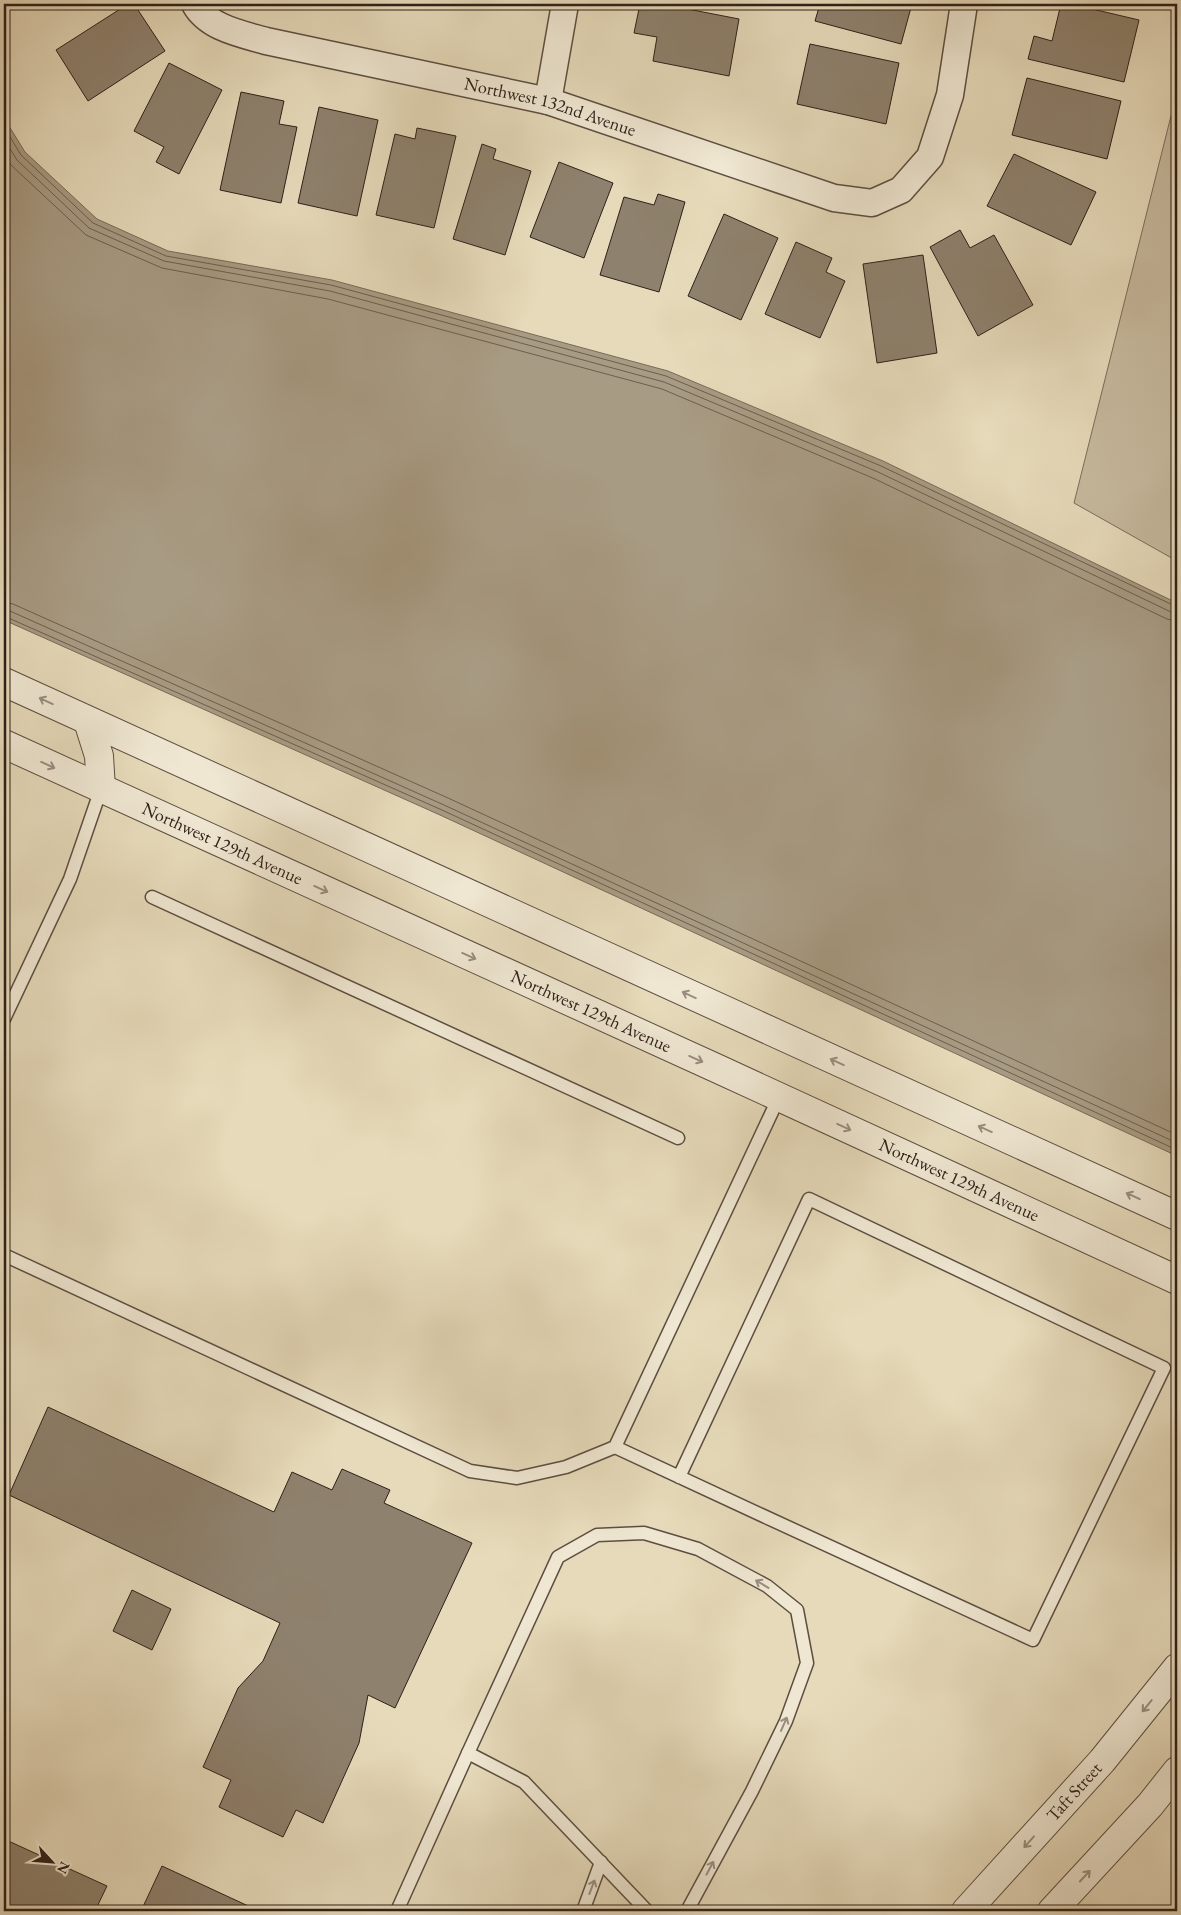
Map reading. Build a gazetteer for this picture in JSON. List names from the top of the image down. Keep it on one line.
{"streets":{"street":["Northwest 132nd Avenue","Northwest 129th Avenue","Taft Street"]},"north":"bottom right"}
